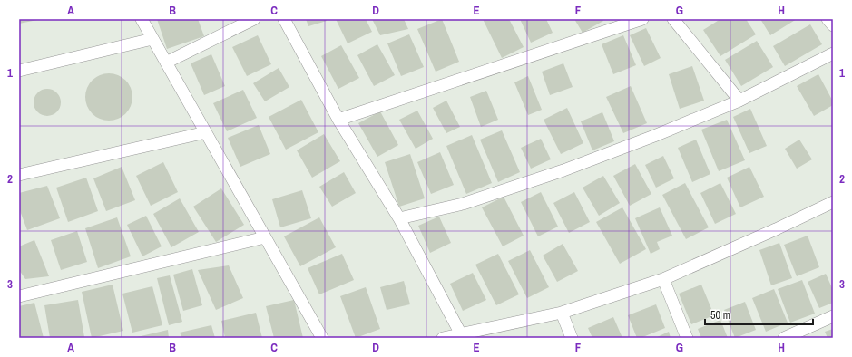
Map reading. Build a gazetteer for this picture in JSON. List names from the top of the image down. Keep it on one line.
{"scale_bar":"50 m","grid":{"columns":["A","B","C","D","E","F","G","H"],"rows":["1","2","3"]}}
